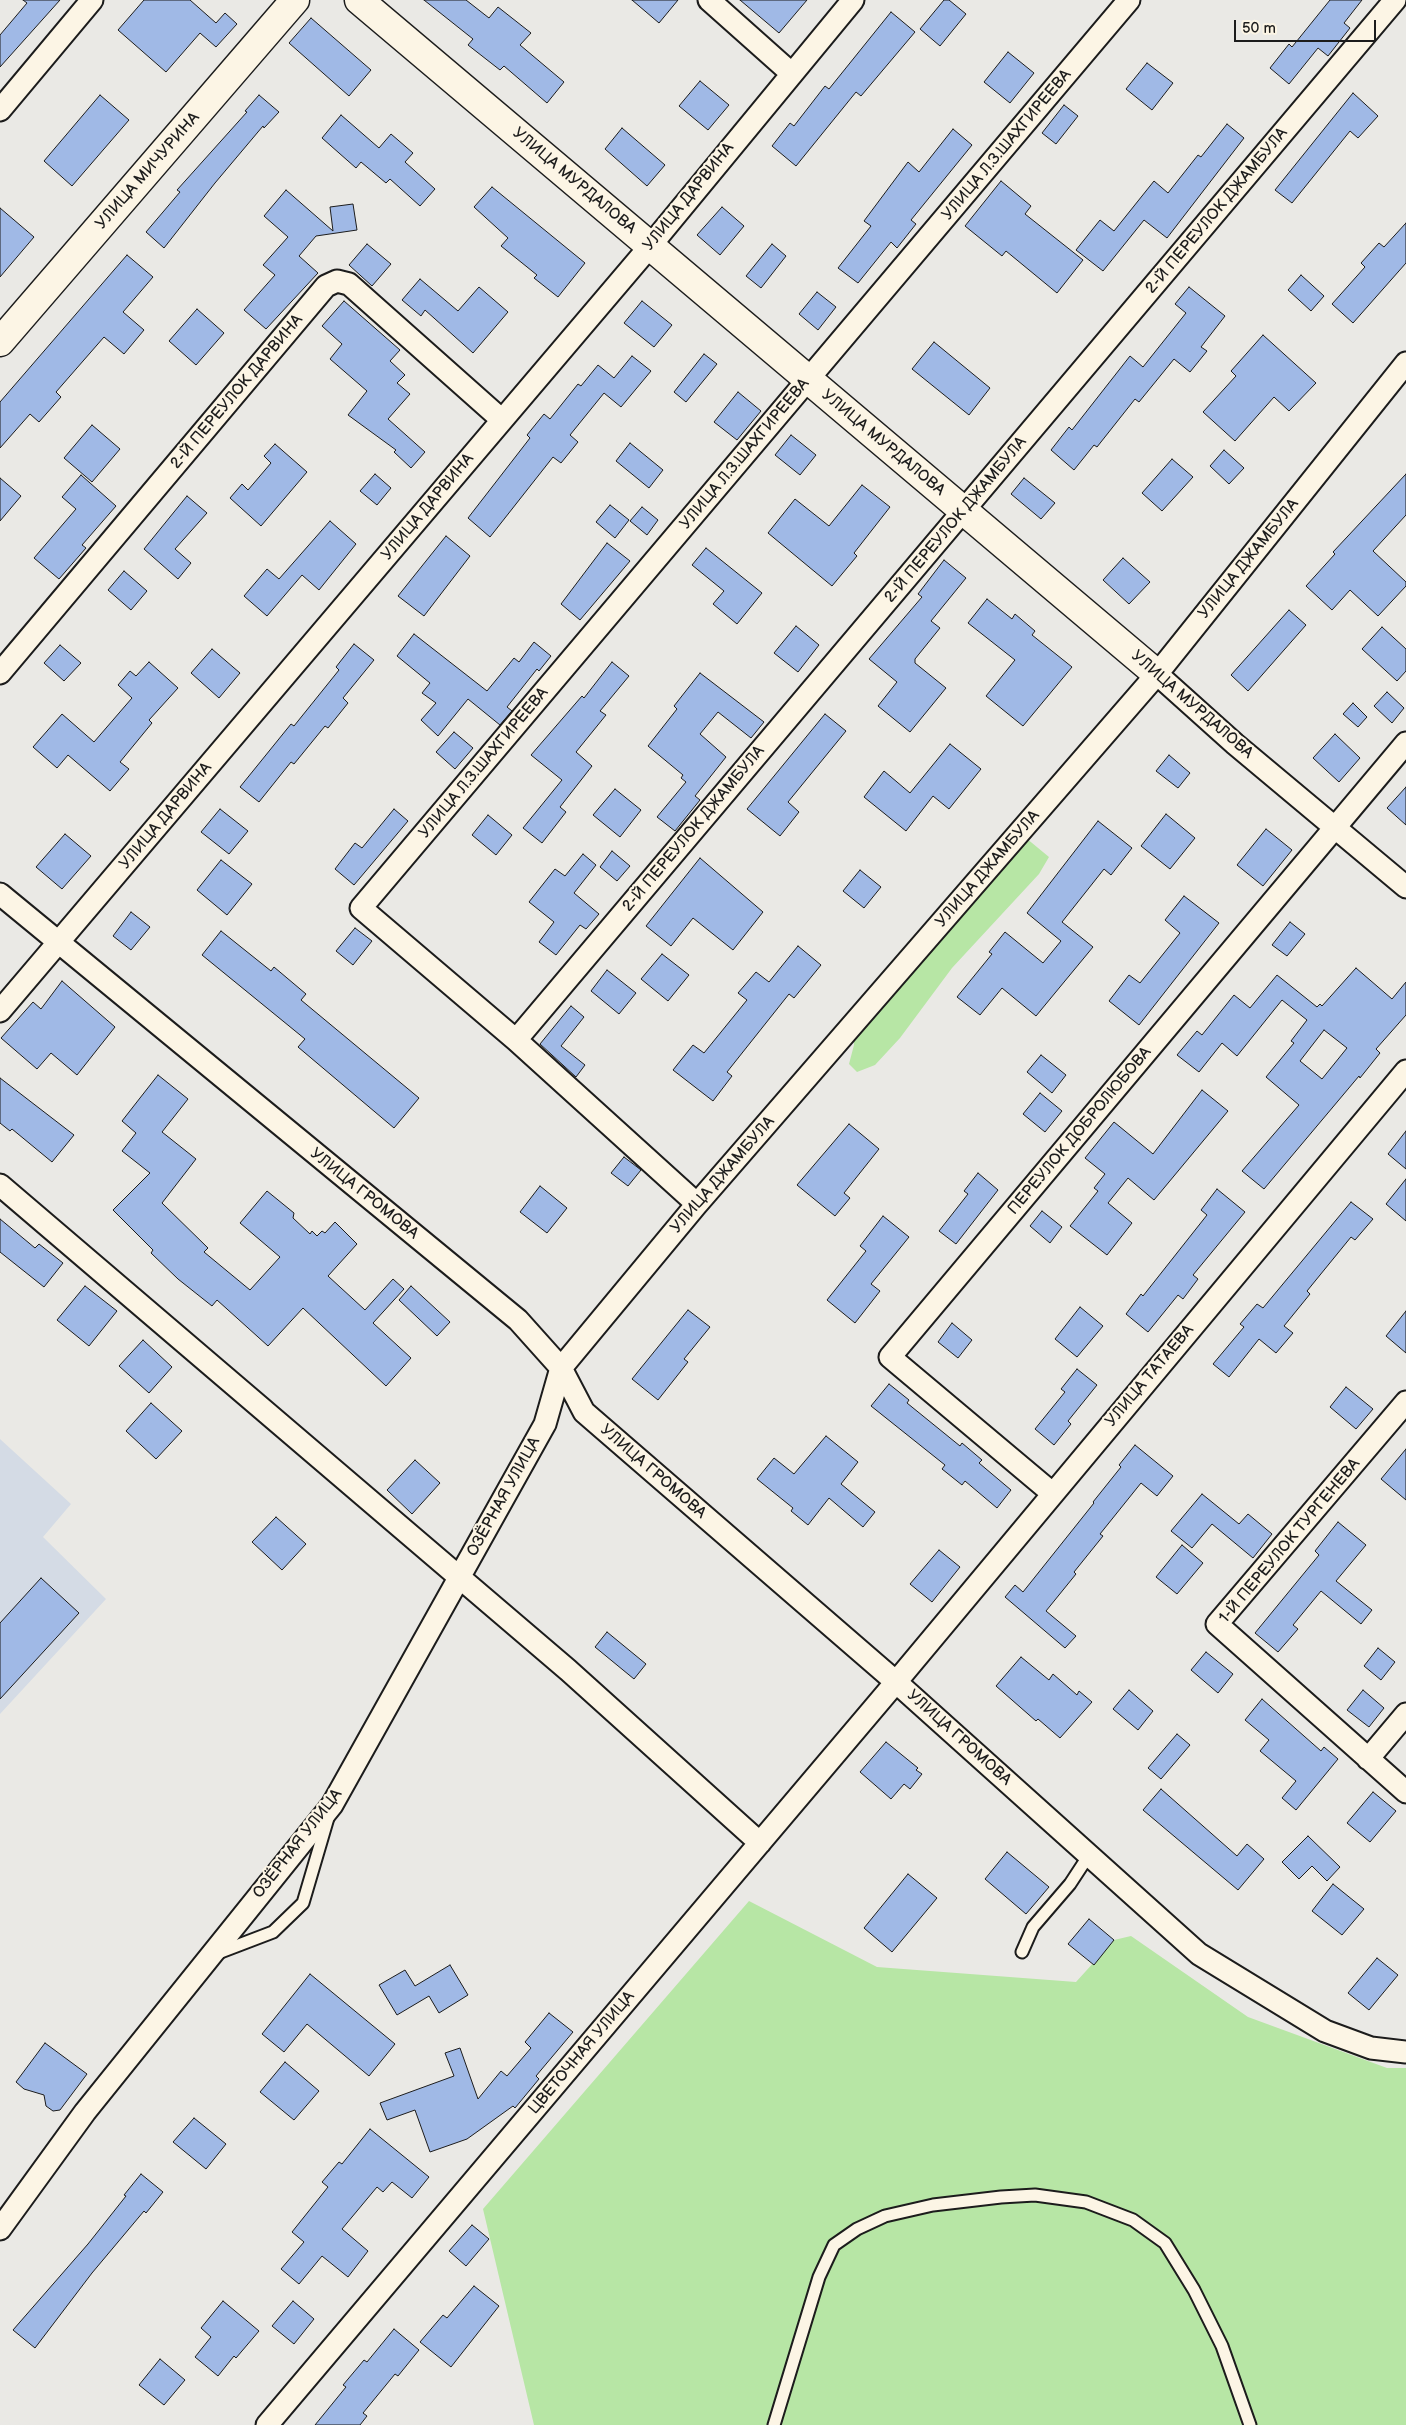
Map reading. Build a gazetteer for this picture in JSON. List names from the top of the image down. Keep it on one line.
{"streets":{"street":["УЛИЦА Л.З.ШАХГИРЕЕВА","УЛИЦА МИЧУРИНА","УЛИЦА МУРДАЛОВА","УЛИЦА ДАРВИНА","2-Й ПЕРЕУЛОК ДЖАМБУЛА","2-Й ПЕРЕУЛОК ДАРВИНА","УЛИЦА ДЖАМБУЛА","ПЕРЕУЛОК ДОБРОЛЮБОВА","УЛИЦА ГРОМОВА","УЛИЦА ТАТАЕВА","ОЗЁРНАЯ УЛИЦА","1-Й ПЕРЕУЛОК ТУРГЕНЕВА","ЦВЕТОЧНАЯ УЛИЦА"]},"crossings":[["УЛИЦА Л.З.ШАХГИРЕЕВА","УЛИЦА МУРДАЛОВА"],["УЛИЦА Л.З.ШАХГИРЕЕВА","2-Й ПЕРЕУЛОК ДЖАМБУЛА"],["УЛИЦА МУРДАЛОВА","УЛИЦА ДАРВИНА"],["УЛИЦА МУРДАЛОВА","2-Й ПЕРЕУЛОК ДЖАМБУЛА"],["УЛИЦА МУРДАЛОВА","УЛИЦА ДЖАМБУЛА"],["УЛИЦА МУРДАЛОВА","ПЕРЕУЛОК ДОБРОЛЮБОВА"],["УЛИЦА ДАРВИНА","2-Й ПЕРЕУЛОК ДАРВИНА"],["УЛИЦА ДАРВИНА","УЛИЦА ГРОМОВА"],["УЛИЦА ДЖАМБУЛА","УЛИЦА ГРОМОВА"],["УЛИЦА ДЖАМБУЛА","ОЗЁРНАЯ УЛИЦА"],["ПЕРЕУЛОК ДОБРОЛЮБОВА","УЛИЦА ТАТАЕВА"],["УЛИЦА ГРОМОВА","УЛИЦА ТАТАЕВА"],["УЛИЦА ГРОМОВА","ОЗЁРНАЯ УЛИЦА"],["УЛИЦА ГРОМОВА","ЦВЕТОЧНАЯ УЛИЦА"],["УЛИЦА ТАТАЕВА","ЦВЕТОЧНАЯ УЛИЦА"]],"scale_bar":"50 m"}
